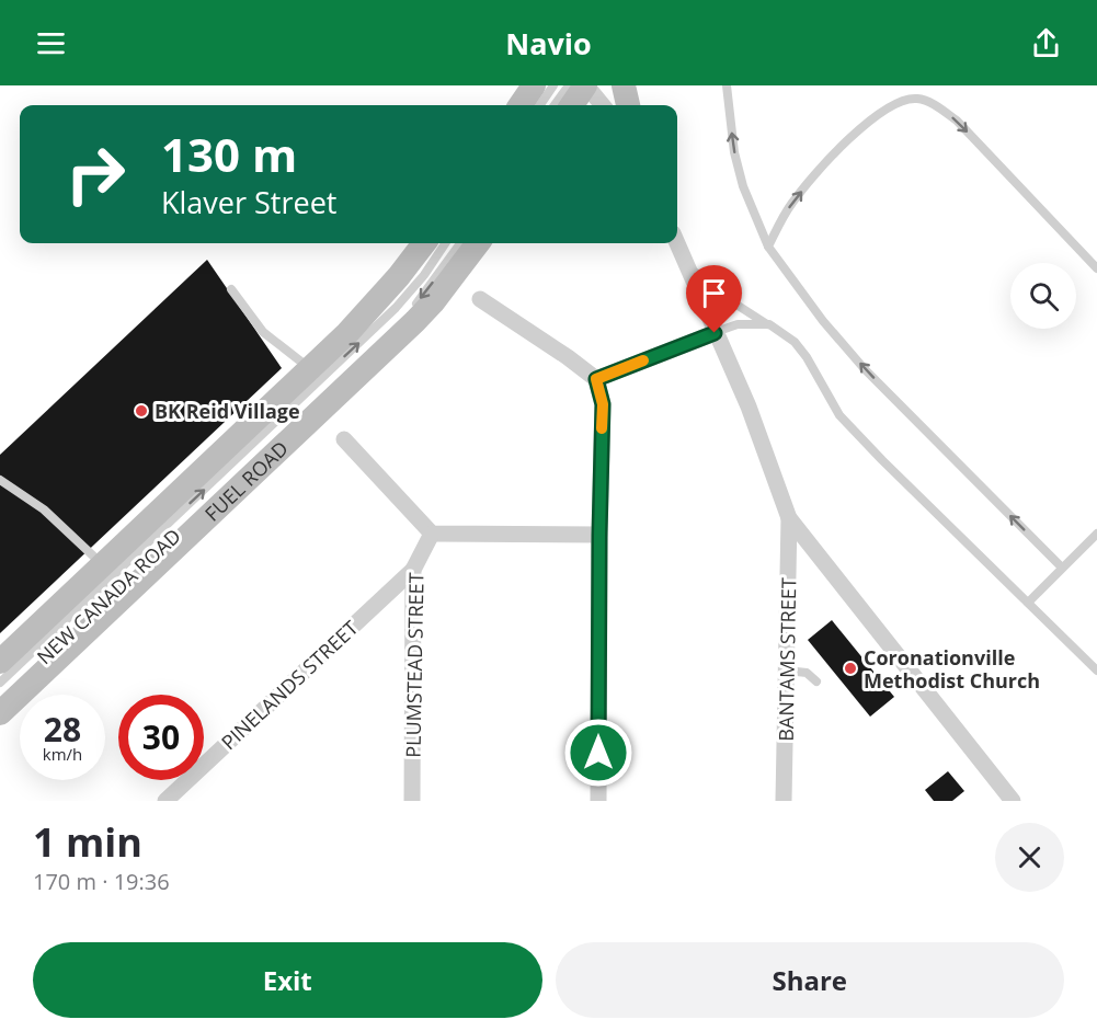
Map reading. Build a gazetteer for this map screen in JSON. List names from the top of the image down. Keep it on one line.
{"streets":{"main road":["FUEL ROAD"],"street":["BANTAMS STREET","PLUMSTEAD STREET","PINELANDS STREET"],"lane":["NEW CANADA ROAD"]},"crossings":[["PLUMSTEAD STREET","PINELANDS STREET"]],"one_way":["NEW CANADA ROAD"],"places":["BK Reid Village","Coronationville Methodist Church"],"page":{"header":"Navio","turn":["130 m","Klaver Street"],"speed":"28 km/h","limit":"30","heading":["1 min","170 m · 19:36"],"buttons":["Exit","Share"]}}
